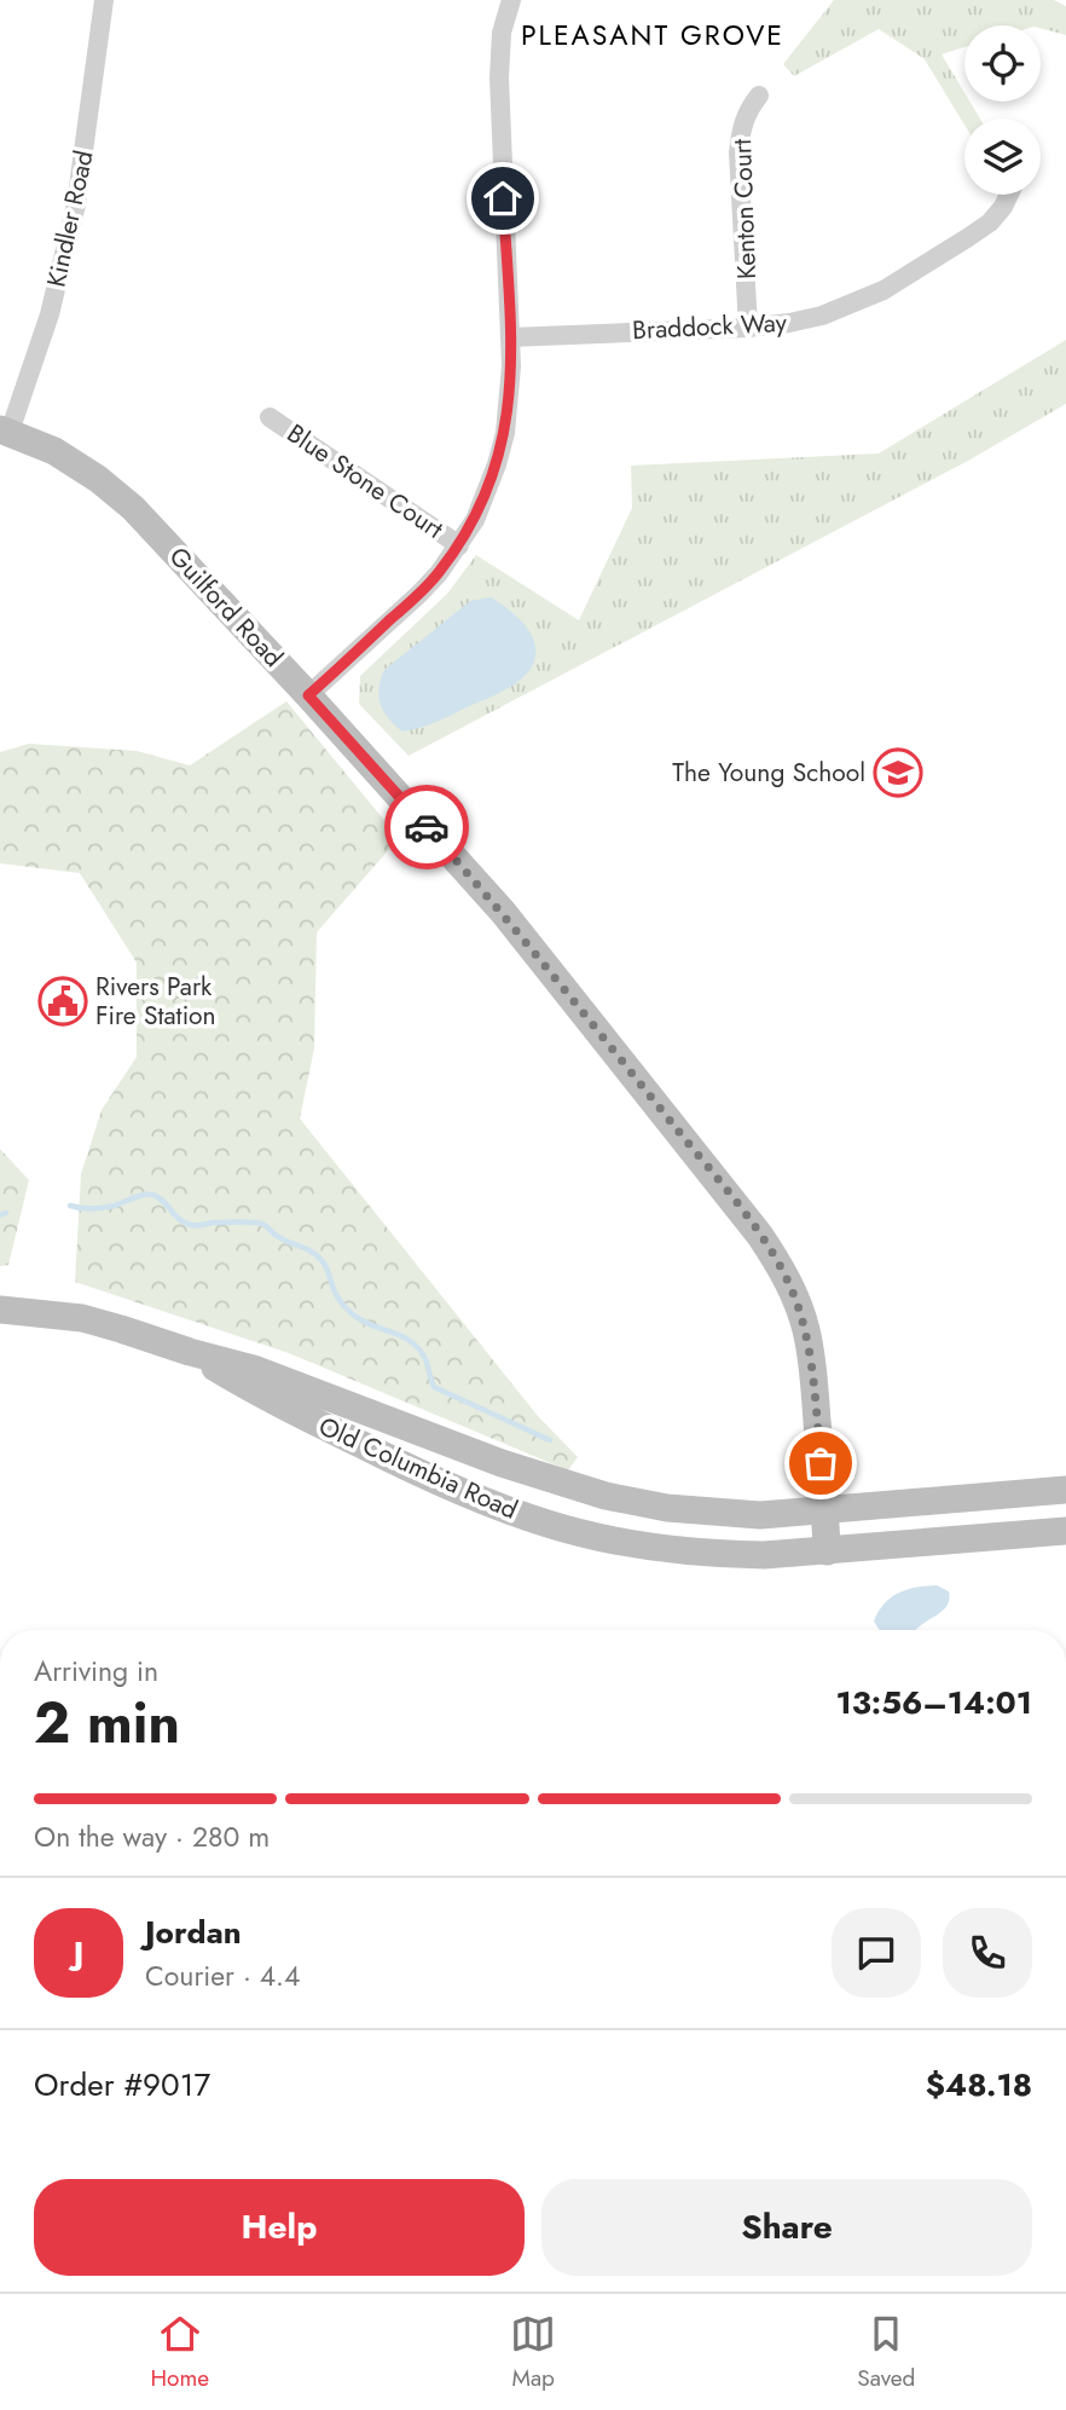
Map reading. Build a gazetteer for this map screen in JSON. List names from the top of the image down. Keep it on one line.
{"streets":{"street":["Kenton Court","Kindler Road","Braddock Way","Blue Stone Court","Guilford Road","Old Columbia Road"]},"crossings":[["Kenton Court","Braddock Way"],["Kindler Road","Guilford Road"],["Guilford Road","Old Columbia Road"]],"districts":["PLEASANT GROVE"],"places":{"school or university":["The Young School"],"public building":["Rivers Park Fire Station"]},"page":{"heading":["2 min","Arriving in","13:56–14:01"],"panel":["Jordan","Courier · 4.4","Order #9017","$48.18"],"bar":"On the way · 280 m","round":"J","buttons":["Help","Share"],"tabs":["Home","Map","Saved"]}}
